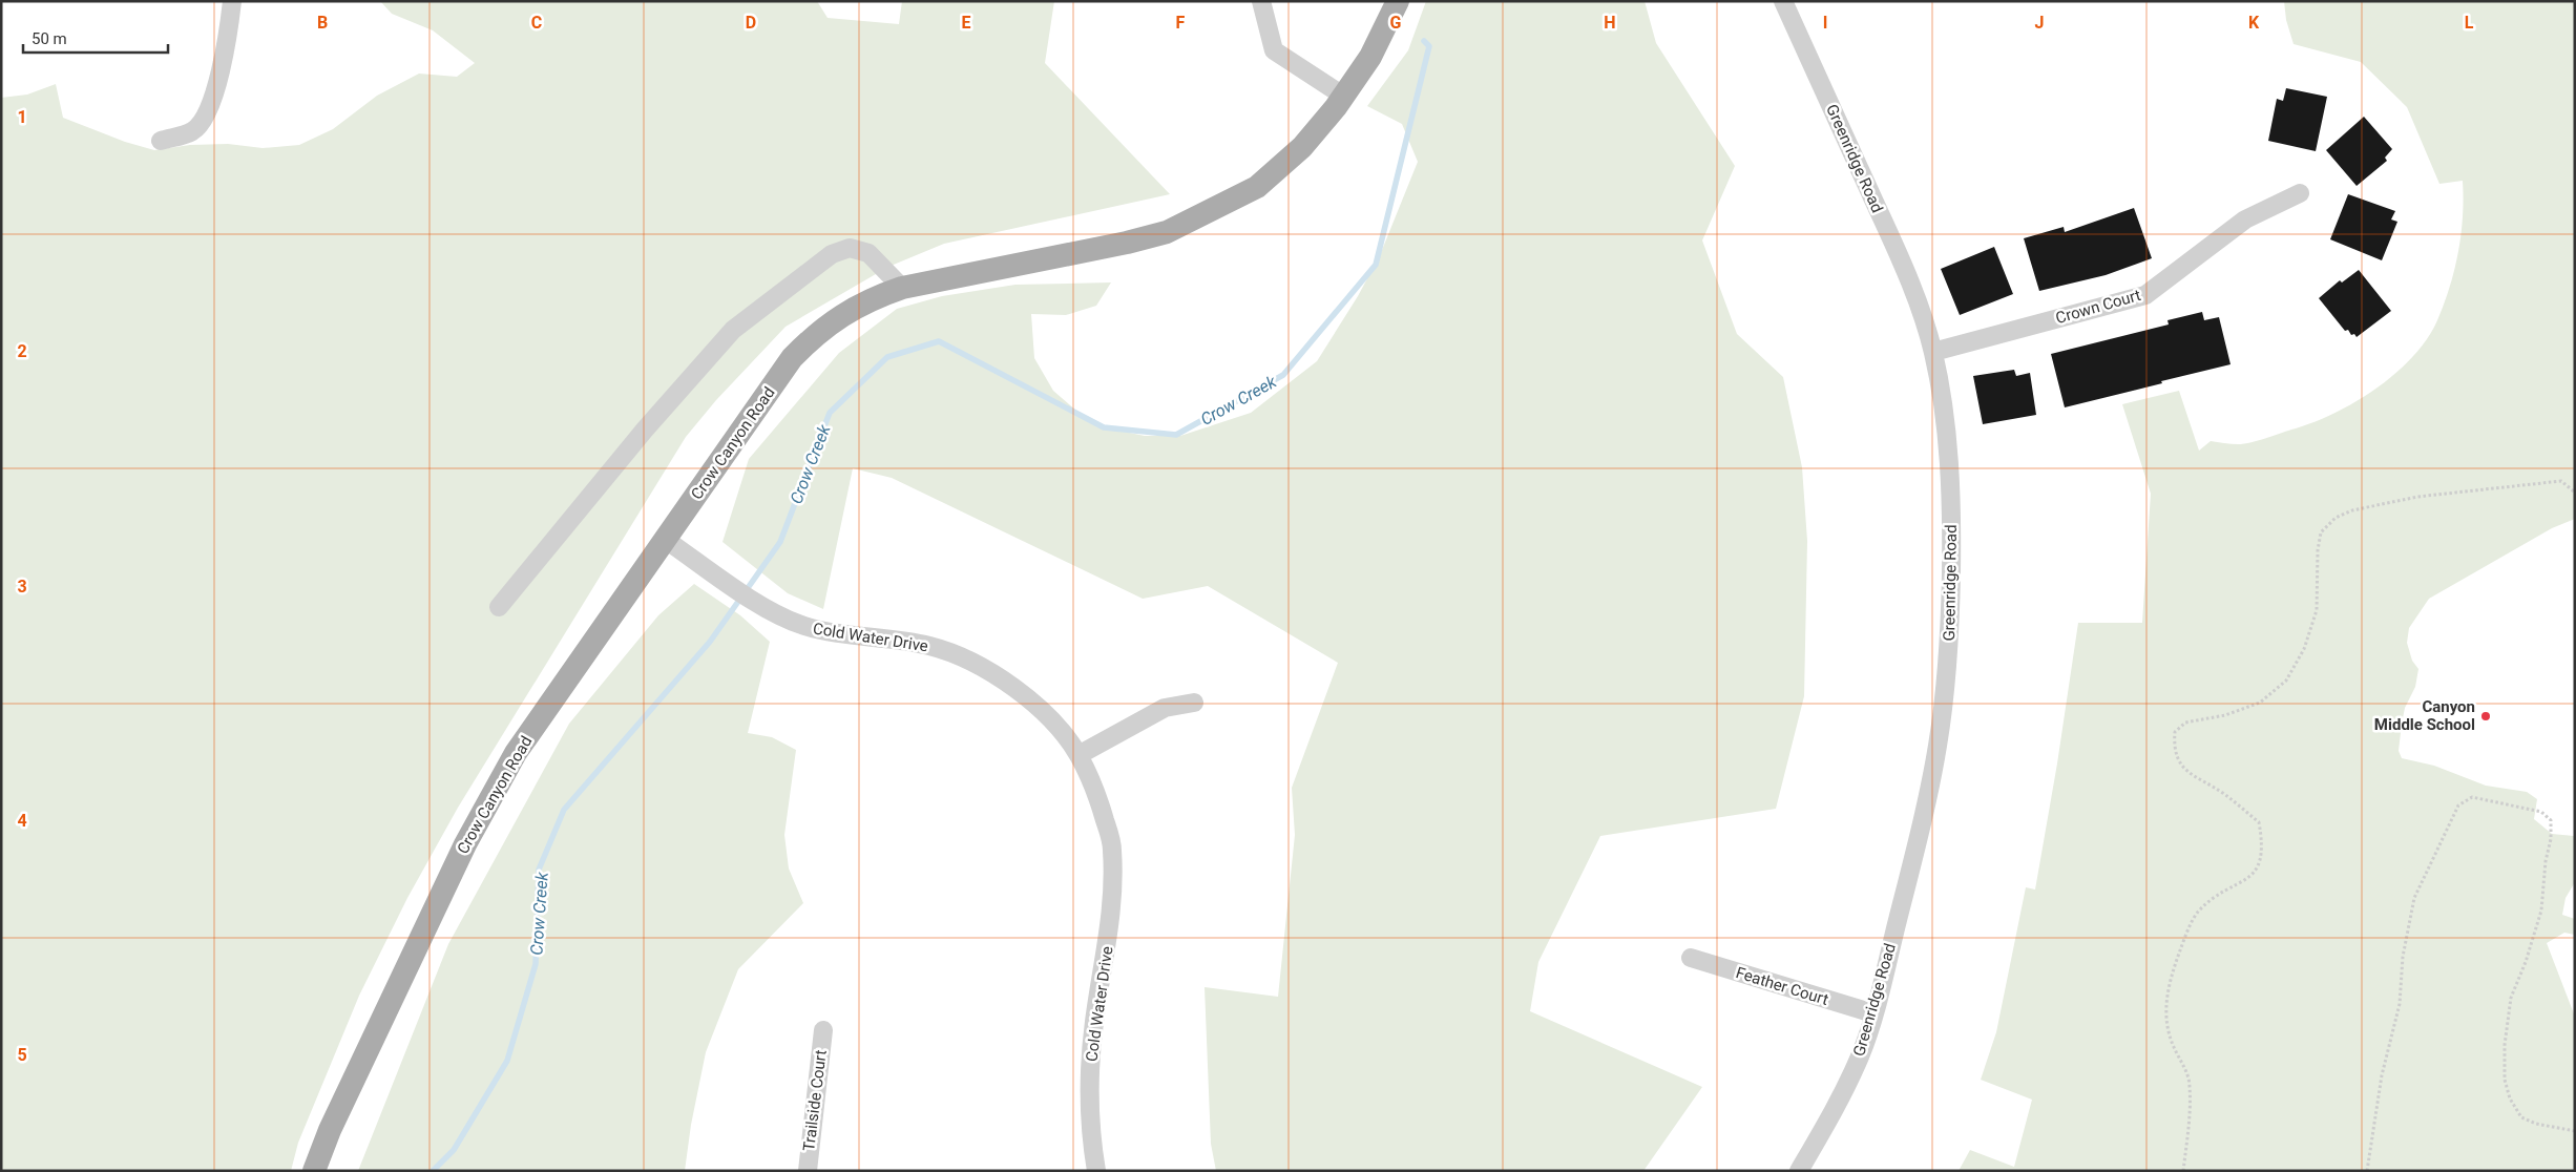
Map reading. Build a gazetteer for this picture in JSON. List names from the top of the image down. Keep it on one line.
{"streets":{"main road":["Crow Canyon Road"],"street":["Greenridge Road","Crown Court","Cold Water Drive","Feather Court","Trailside Court"]},"crossings":[["Greenridge Road","Crown Court"],["Greenridge Road","Feather Court"],["Crow Canyon Road","Cold Water Drive"]],"water":["Crow Creek"],"places":["Canyon Middle School"],"scale_bar":"50 m","grid":{"columns":["B","C","D","E","F","G","H","I","J","K","L"],"rows":["1","2","3","4","5"]}}
